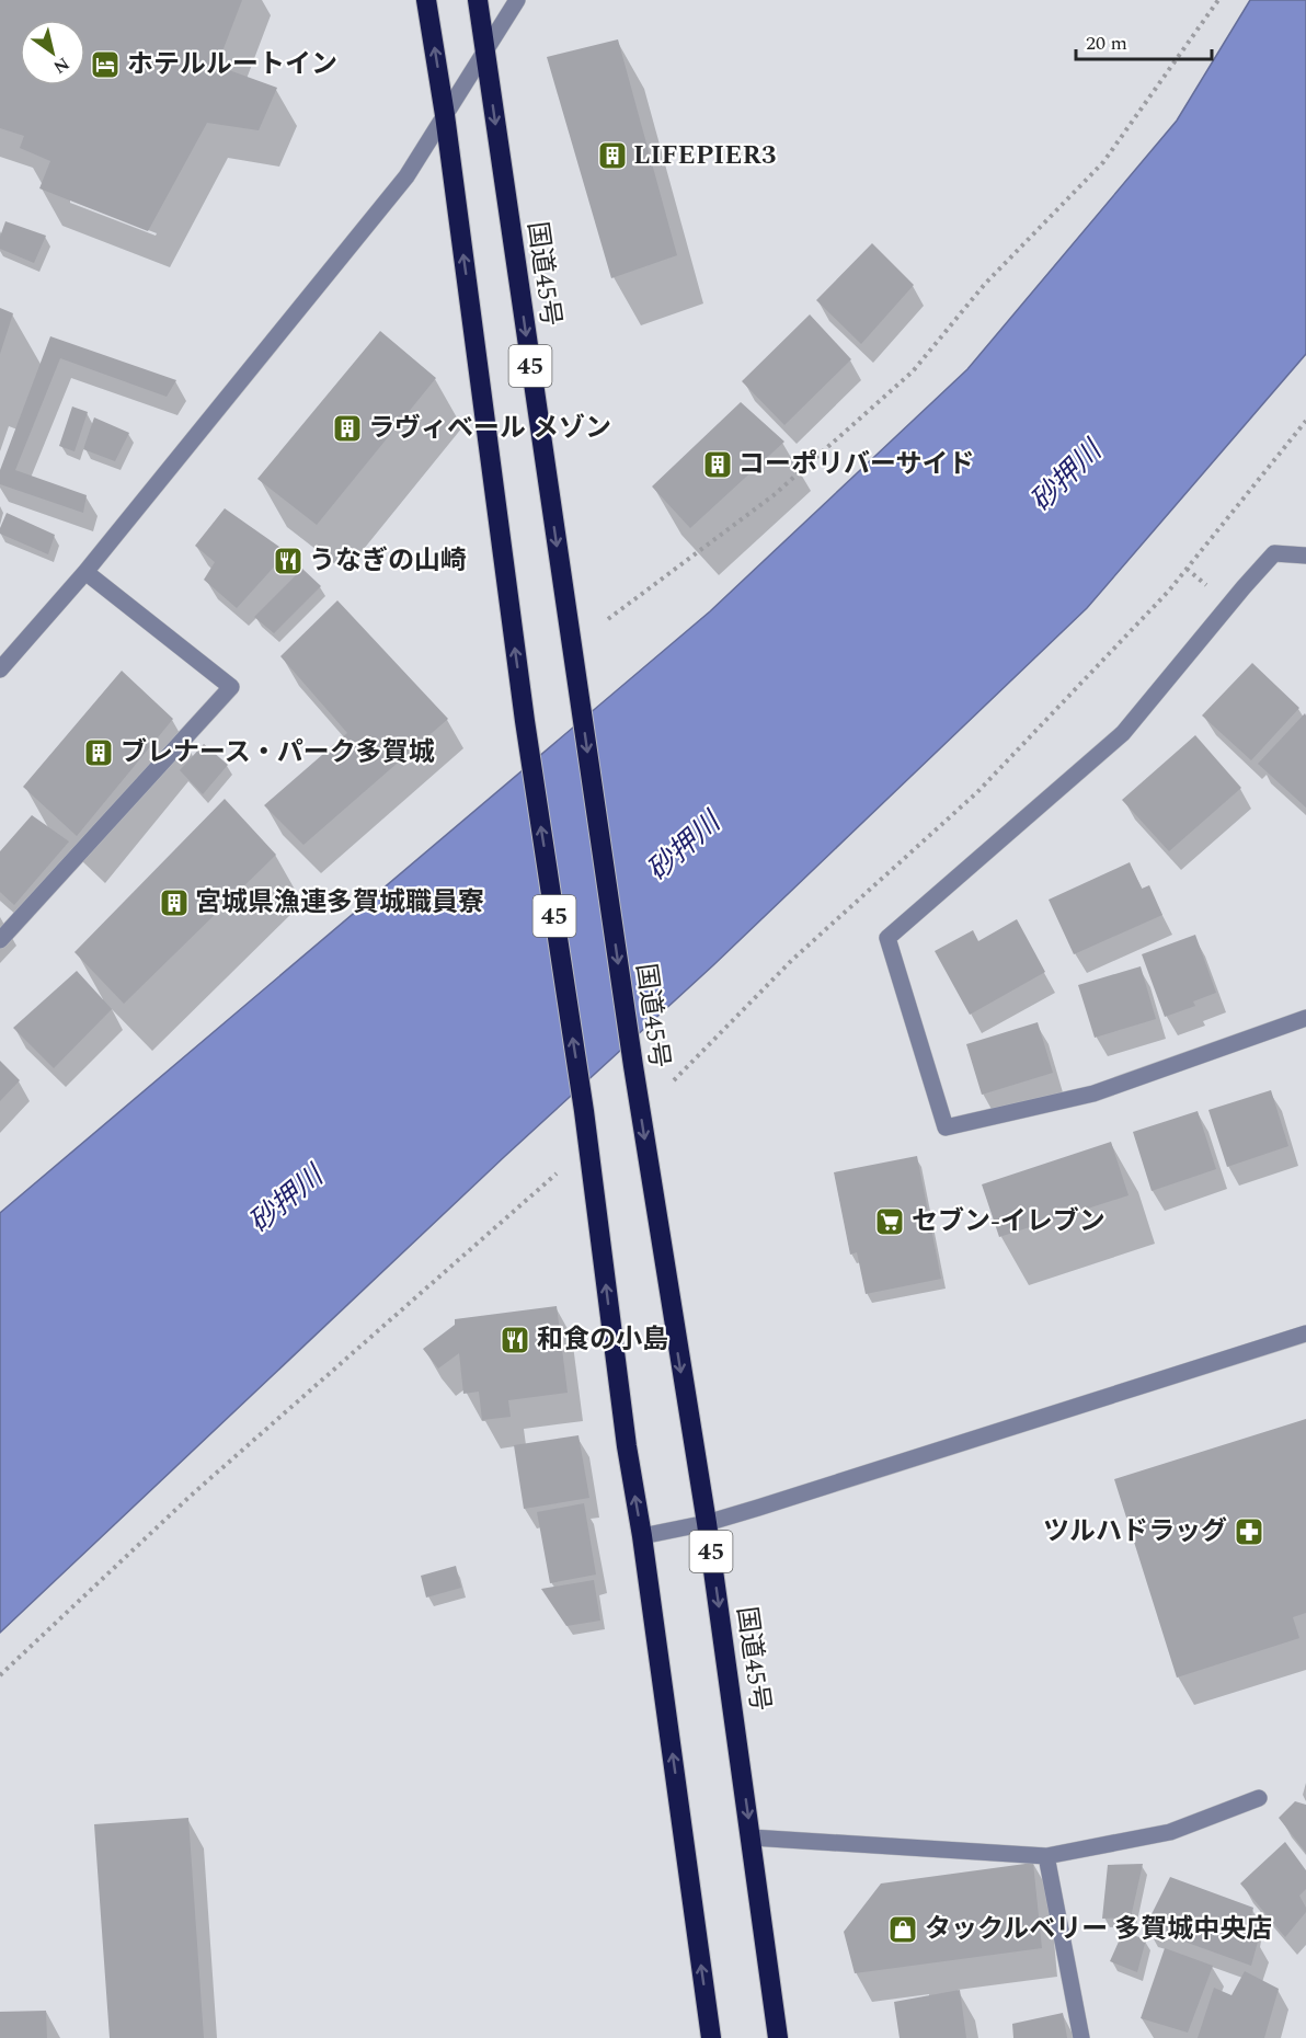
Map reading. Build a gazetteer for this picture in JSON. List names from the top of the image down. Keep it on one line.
{"streets":{"highway":["国道45号","45"]},"water":["砂押川"],"places":{"hotel":["ホテルルートイン"],"building":["LIFEPIER3","ラヴィベール メゾン","コーポリバーサイド","ブレナース・パーク多賀城","宮城県漁連多賀城職員寮"],"restaurant":["うなぎの山崎","和食の小島"],"supermarket":["セブン-イレブン"],"pharmacy":["ツルハドラッグ"],"shop":["タックルベリー 多賀城中央店"]},"scale_bar":"20 m","north":"bottom right"}
